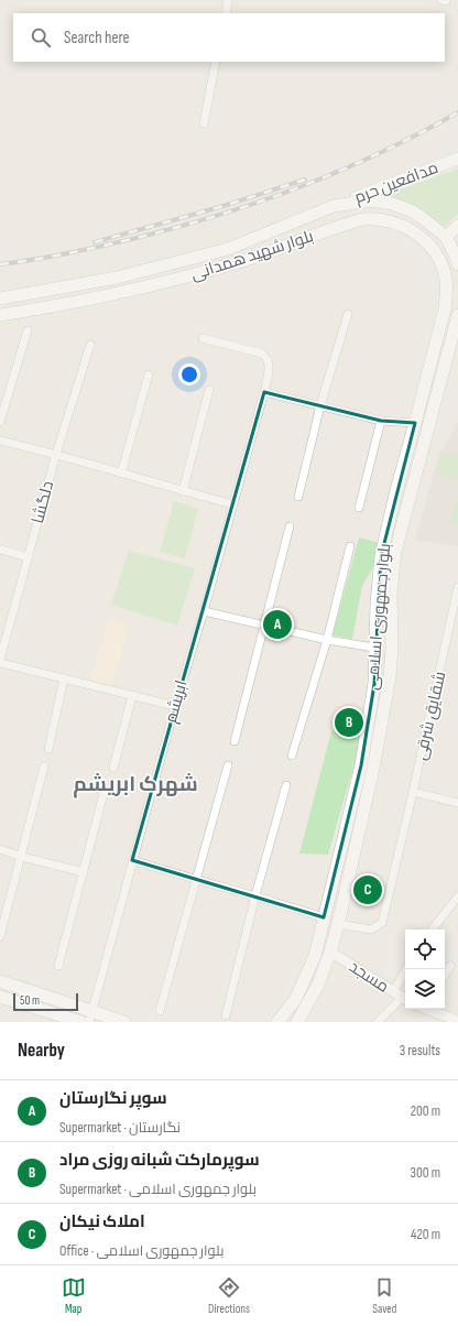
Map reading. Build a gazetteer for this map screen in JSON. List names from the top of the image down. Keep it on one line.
{"streets":{"main road":["مدافعین حرم","بلوار شهید همدانی","بلوار جمهوری اسلامی"],"street":["دلگشا","ابریشم","شقایق شرقی","مسجد"]},"crossings":[["مدافعین حرم","بلوار شهید همدانی"],["بلوار شهید همدانی","بلوار جمهوری اسلامی"],["بلوار جمهوری اسلامی","شقایق شرقی"],["بلوار جمهوری اسلامی","مسجد"]],"districts":["شهرک ابریشم"],"scale_bar":"50 m","page":{"search":"Search here","pins":["A","B","C"],"scale":"50 m","heading":["Nearby","3 results"],"list":[{"mark":"A","name":"سوپر نگارستان","note":"Supermarket · نگارستان","value":"200 m"},{"mark":"B","name":"سوپرمارکت شبانه روزی مراد","note":"Supermarket · بلوار جمهوری اسلامی","value":"300 m"},{"mark":"C","name":"املاک نیکان","note":"Office · بلوار جمهوری اسلامی","value":"420 m"}],"nav":["Map","Directions","Saved"]}}
